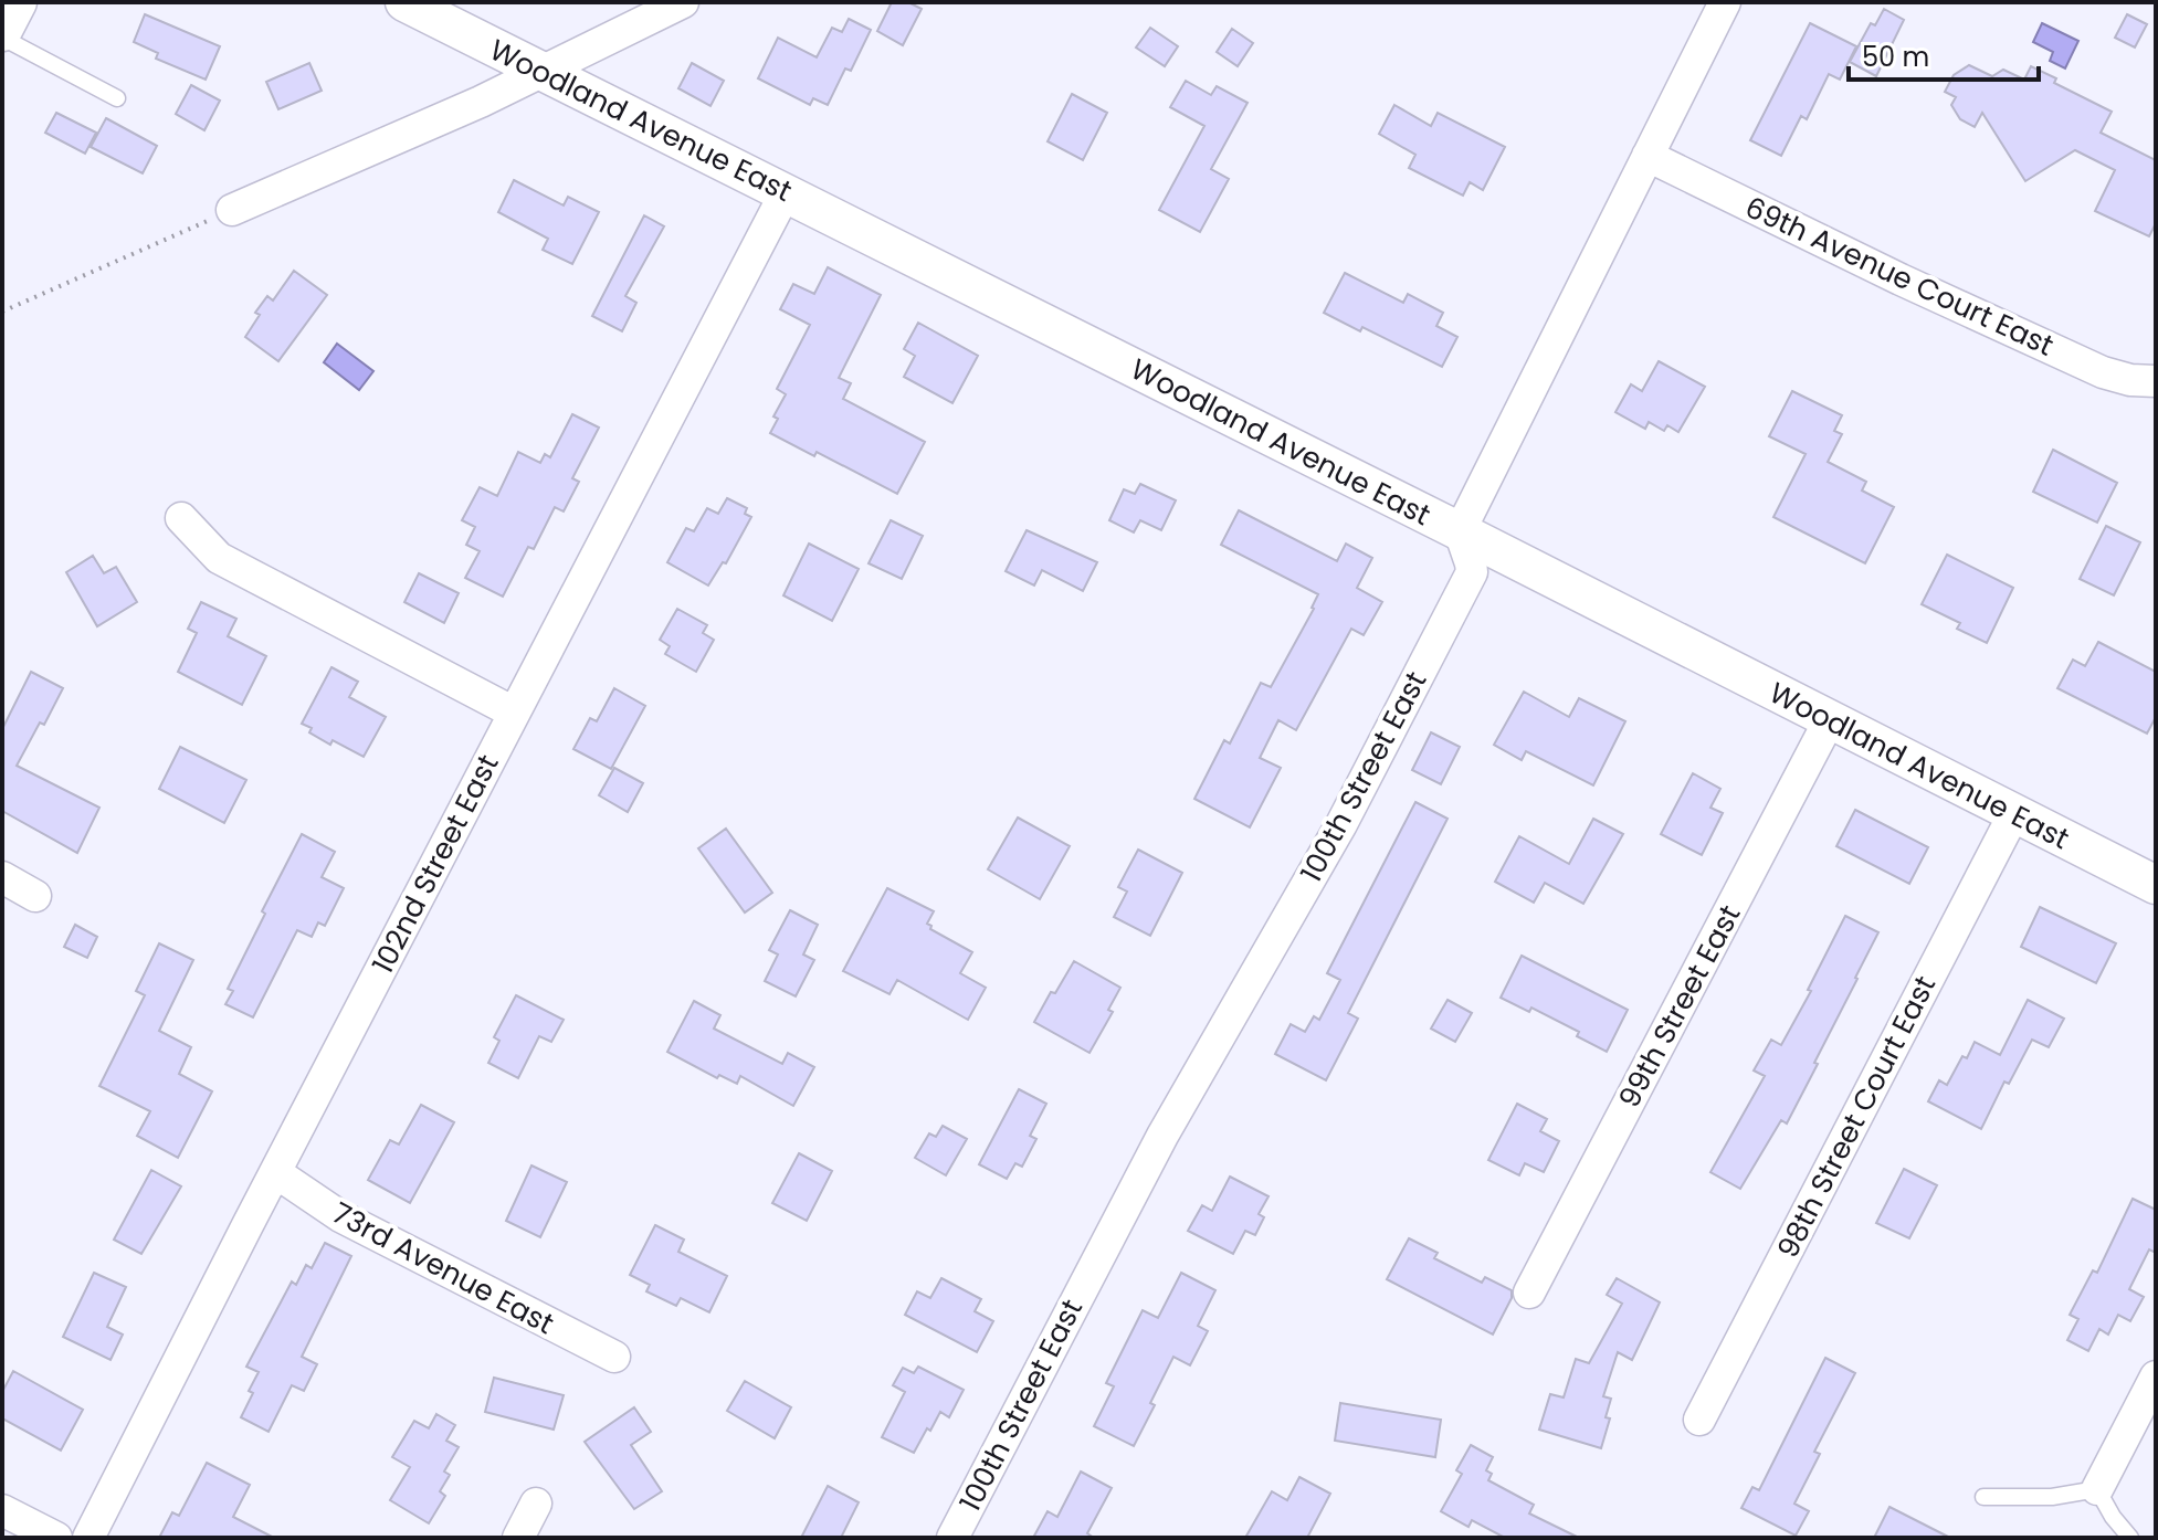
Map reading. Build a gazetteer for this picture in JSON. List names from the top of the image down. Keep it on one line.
{"streets":{"street":["Woodland Avenue East","69th Avenue Court East","100th Street East","102nd Street East","99th Street East","98th Street Court East","73rd Avenue East"]},"crossings":[["Woodland Avenue East","100th Street East"],["Woodland Avenue East","102nd Street East"],["Woodland Avenue East","99th Street East"],["Woodland Avenue East","98th Street Court East"],["102nd Street East","73rd Avenue East"]],"scale_bar":"50 m"}
